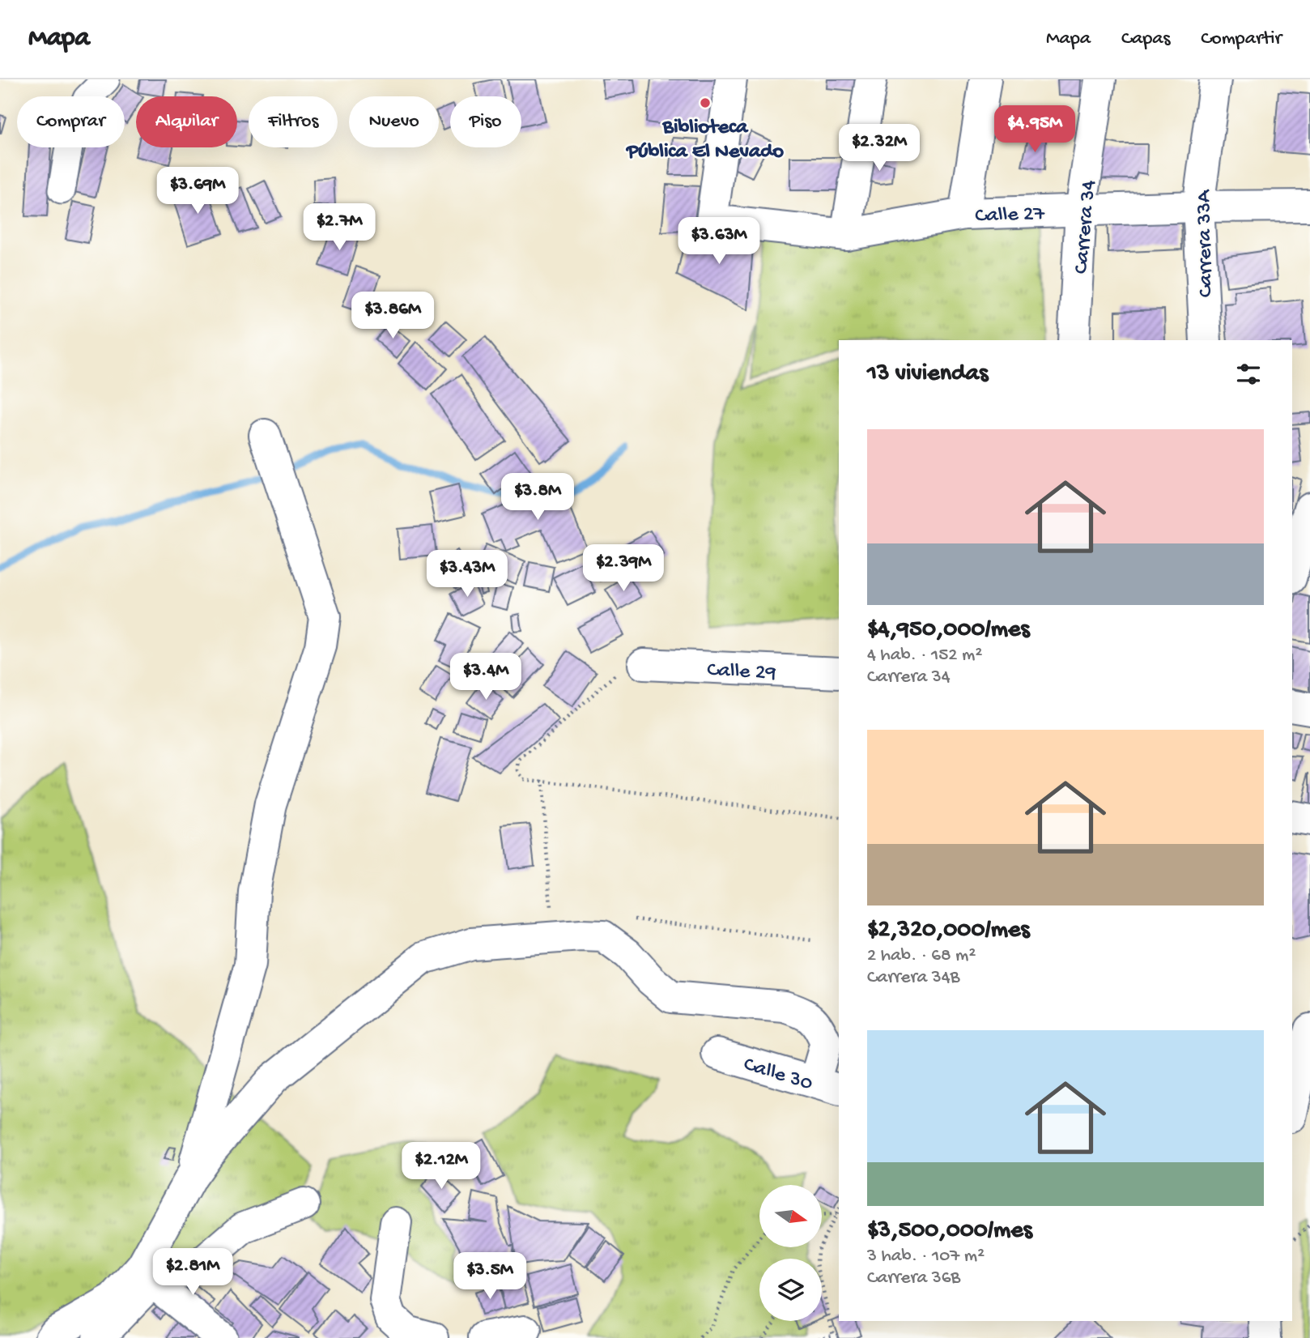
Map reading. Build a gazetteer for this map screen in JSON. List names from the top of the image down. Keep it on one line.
{"streets":{"street":["Calle 27","Carrera 34","Carrera 33A","Calle 29","Calle 30"]},"crossings":[["Calle 27","Carrera 34"],["Calle 27","Carrera 33A"]],"places":["Biblioteca Pública El Nevado"],"north":"right","page":{"header":"Mapa","nav":["Mapa","Capas","Compartir"],"chip":["Comprar","Alquilar","Filtros","Nuevo","Piso"],"price":["$4.95M","$2.32M","$3.69M","$2.7M","$3.63M","$3.86M","$3.8M","$2.39M","$3.43M","$3.4M","$2.12M","$2.81M","$3.5M"],"heading":"13 viviendas","list":[{"name":"$4,950,000/mes","note":"4 hab. · 152 m² · Carrera 34"},{"name":"$2,320,000/mes","note":"2 hab. · 68 m² · Carrera 34B"},{"name":"$3,500,000/mes","note":"3 hab. · 107 m² · Carrera 36B"}]}}
